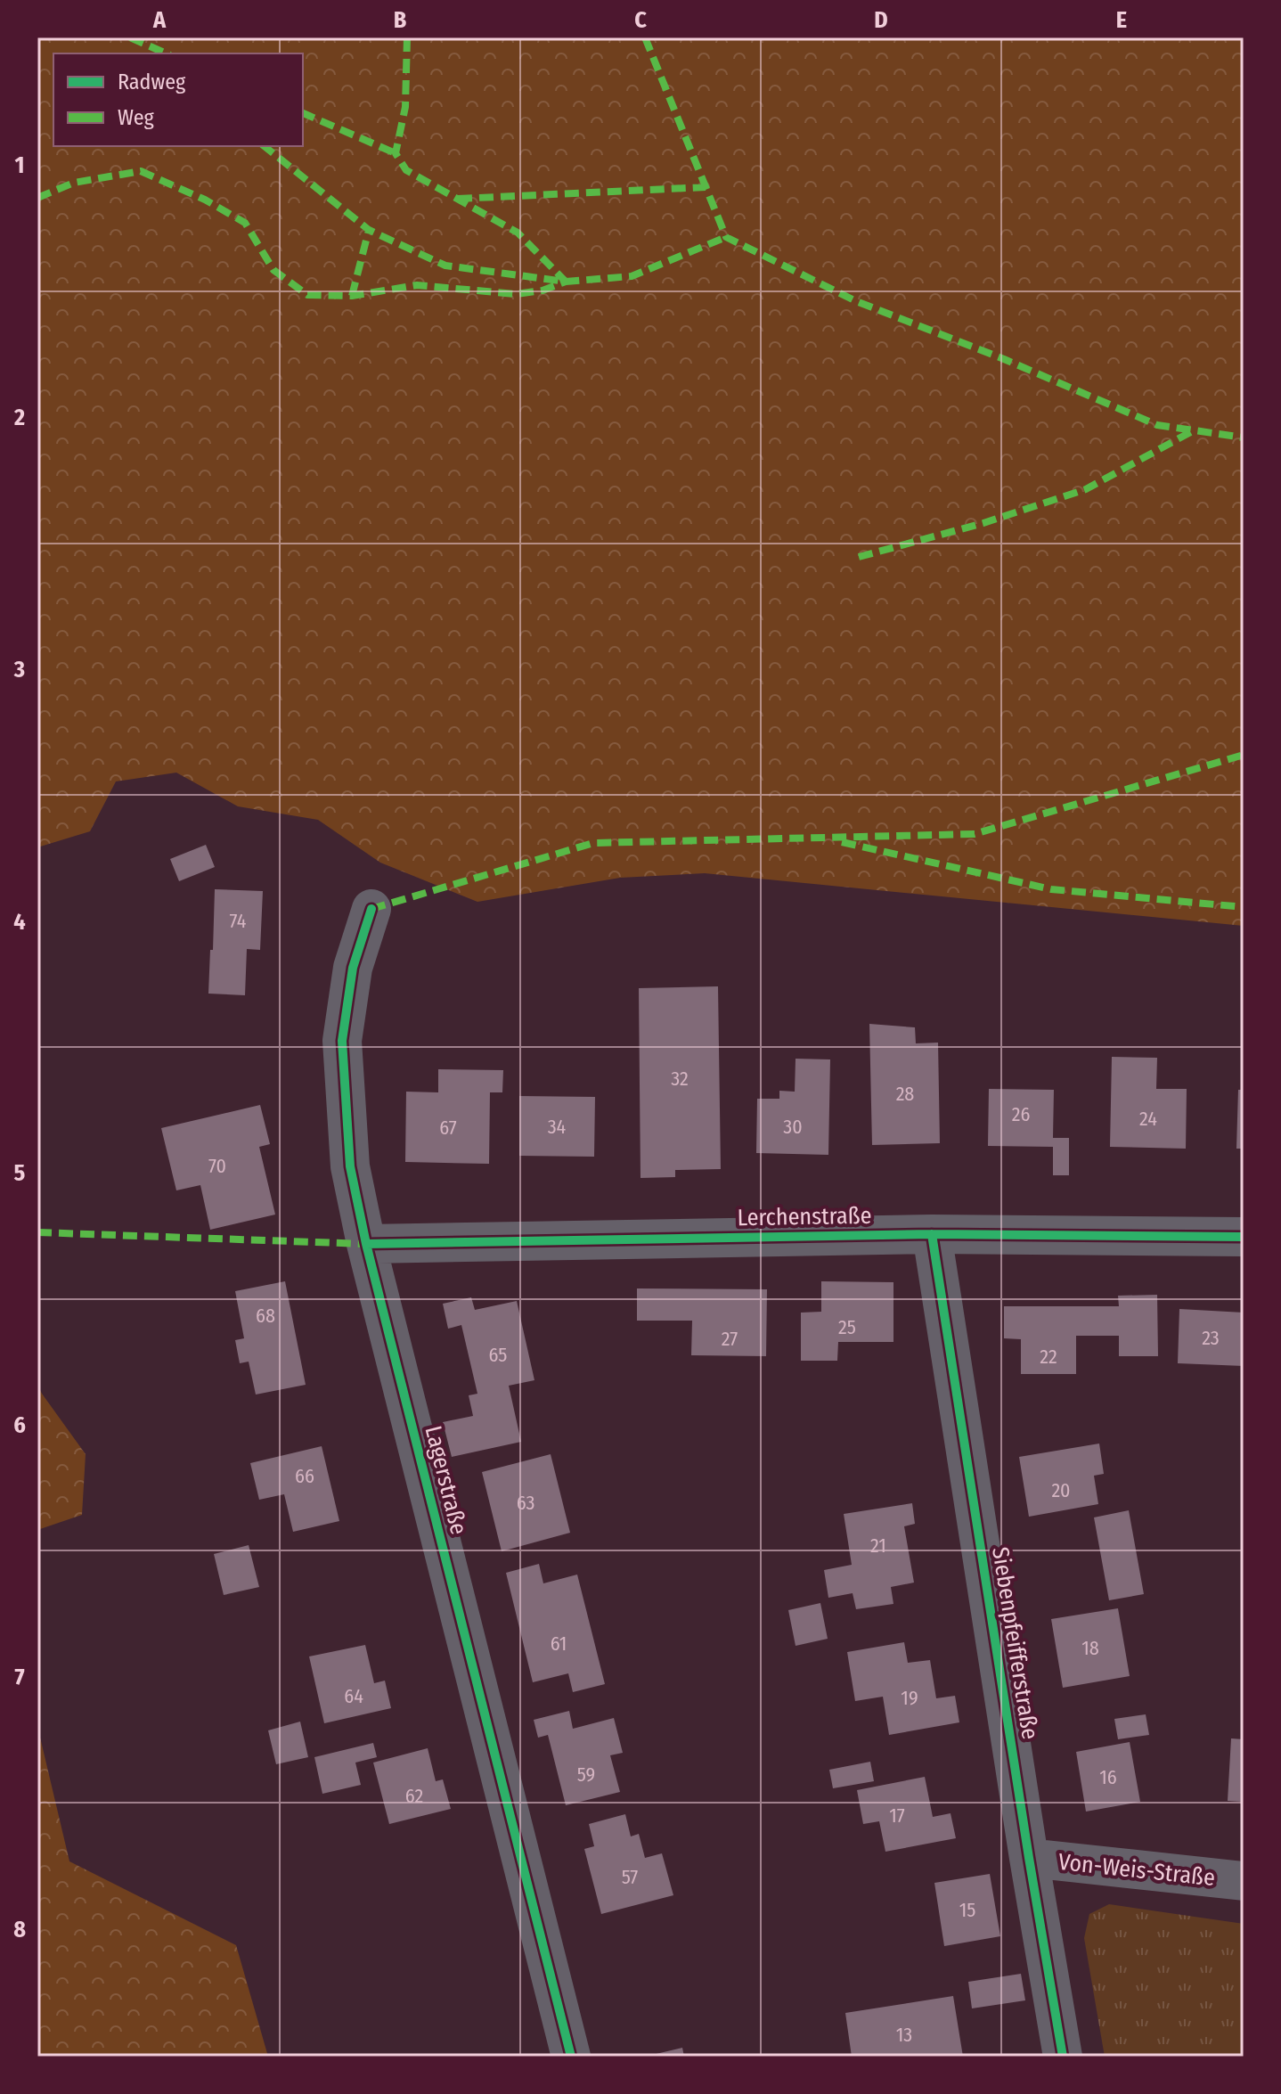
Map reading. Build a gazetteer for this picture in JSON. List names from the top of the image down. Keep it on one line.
{"streets":{"street":["Lerchenstraße","Lagerstraße","Siebenpfeifferstraße","Von-Weis-Straße"]},"crossings":[["Lerchenstraße","Lagerstraße"],["Lerchenstraße","Siebenpfeifferstraße"],["Siebenpfeifferstraße","Von-Weis-Straße"]],"house_numbers":["74","32","28","26","24","34","30","67","70","68","25","23","27","65","22","66","20","63","21","61","18","64","19","59","16","62","17","57","15","13"],"legend":["Radweg","Weg"],"grid":{"columns":["A","B","C","D","E"],"rows":["1","2","3","4","5","6","7","8"]}}
